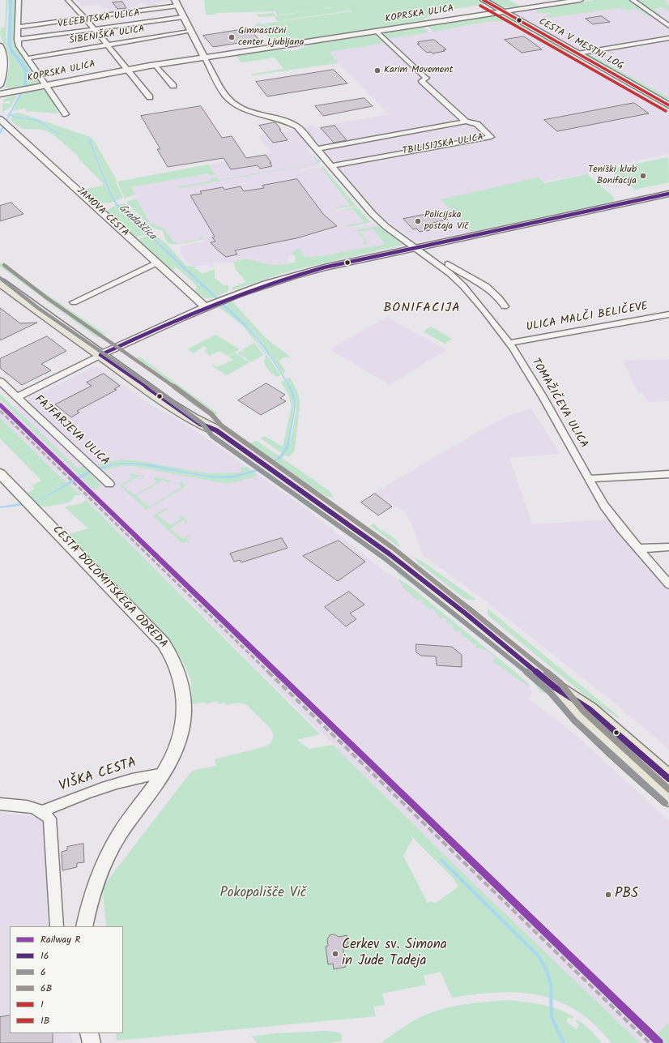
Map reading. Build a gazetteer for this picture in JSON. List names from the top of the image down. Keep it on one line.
{"streets":{"street":["KOPRSKA ULICA","VELEBITSKA ULICA","ŠIBENIŠKA ULICA","CESTA V MESTNI LOG","TBILISIJSKA ULICA","JAMOVA CESTA","ULICA MALČI BELIČEVE","TOMAŽIČEVA ULICA","FAJFARJEVA ULICA","CESTA DOLOMITSKEGA ODREDA","VIŠKA CESTA"]},"crossings":[["KOPRSKA ULICA","CESTA V MESTNI LOG"],["KOPRSKA ULICA","TBILISIJSKA ULICA"],["ULICA MALČI BELIČEVE","TOMAŽIČEVA ULICA"],["CESTA DOLOMITSKEGA ODREDA","VIŠKA CESTA"]],"districts":["BONIFACIJA"],"water":["Gradaščica"],"parks":["Pokopališče Vič"],"places":["Gimnastični center Ljubljana","Karim Movement","Teniški klub Bonifacija","Policijska postaja Vič","PBS","Cerkev sv. Simona in Jude Tadeja"],"lines":["transit line 1","transit line 1B","transit line 16","transit line 6B","transit line 6","rail line R"],"legend":["Railway R","16","6","6B","1","1B"]}
